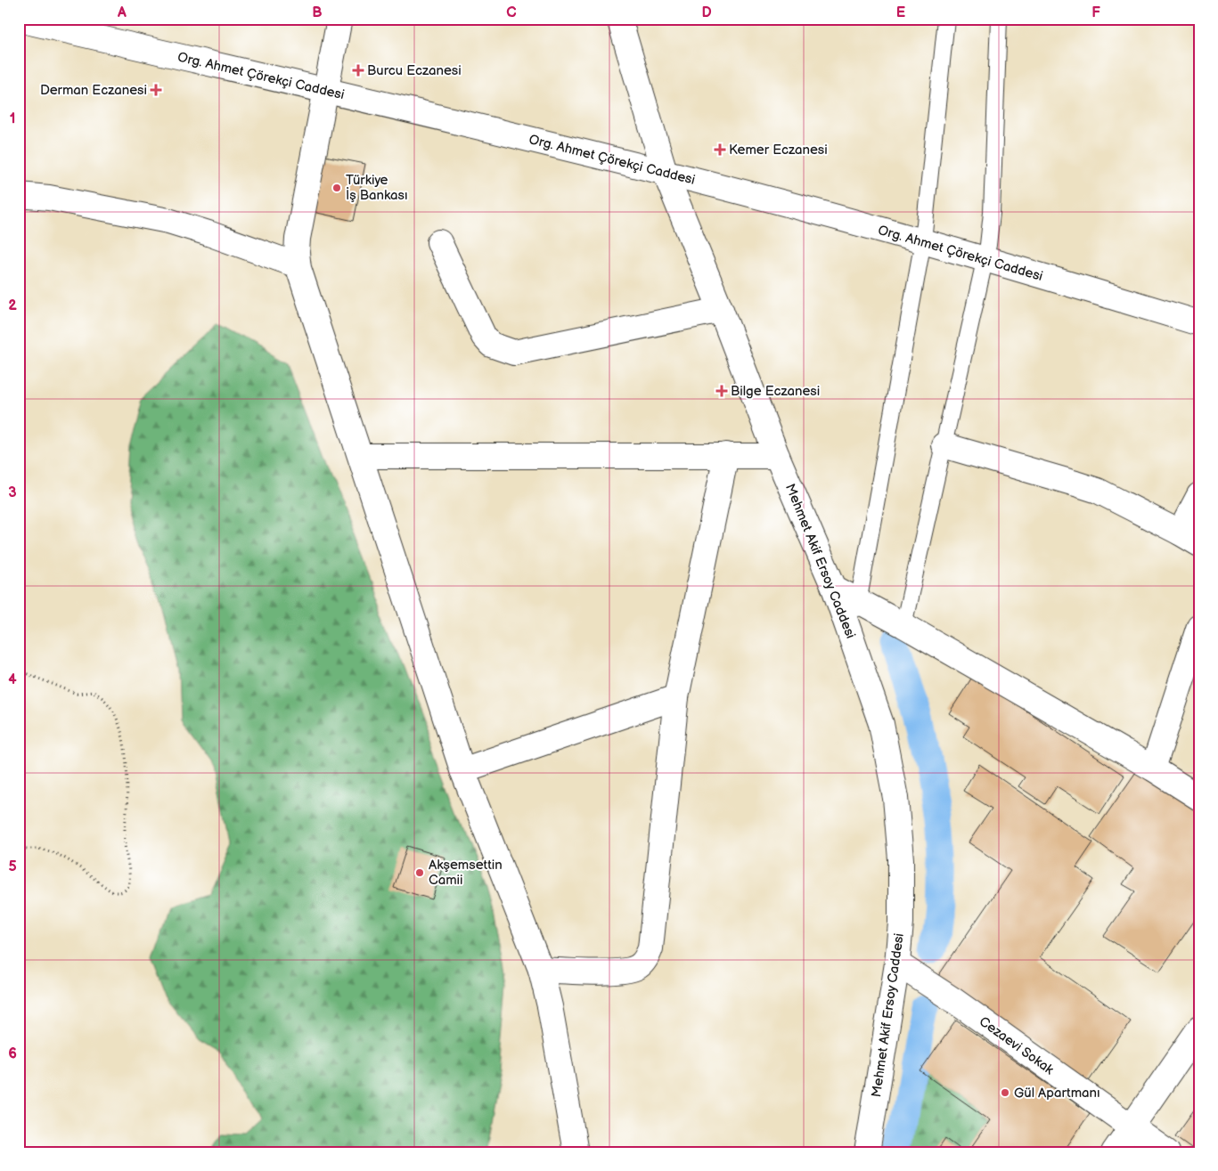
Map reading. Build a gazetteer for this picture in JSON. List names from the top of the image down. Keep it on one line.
{"streets":{"street":["Org. Ahmet Çörekçi Caddesi","Mehmet Akif Ersoy Caddesi","Cezaevi Sokak"]},"crossings":[["Org. Ahmet Çörekçi Caddesi","Mehmet Akif Ersoy Caddesi"],["Mehmet Akif Ersoy Caddesi","Cezaevi Sokak"]],"places":{"health":["Burcu Eczanesi","Derman Eczanesi","Kemer Eczanesi","Bilge Eczanesi"],"other":["Türkiye İş Bankası","Akşemsettin Camii","Gül Apartmanı"]},"grid":{"columns":["A","B","C","D","E","F"],"rows":["1","2","3","4","5","6"]}}
